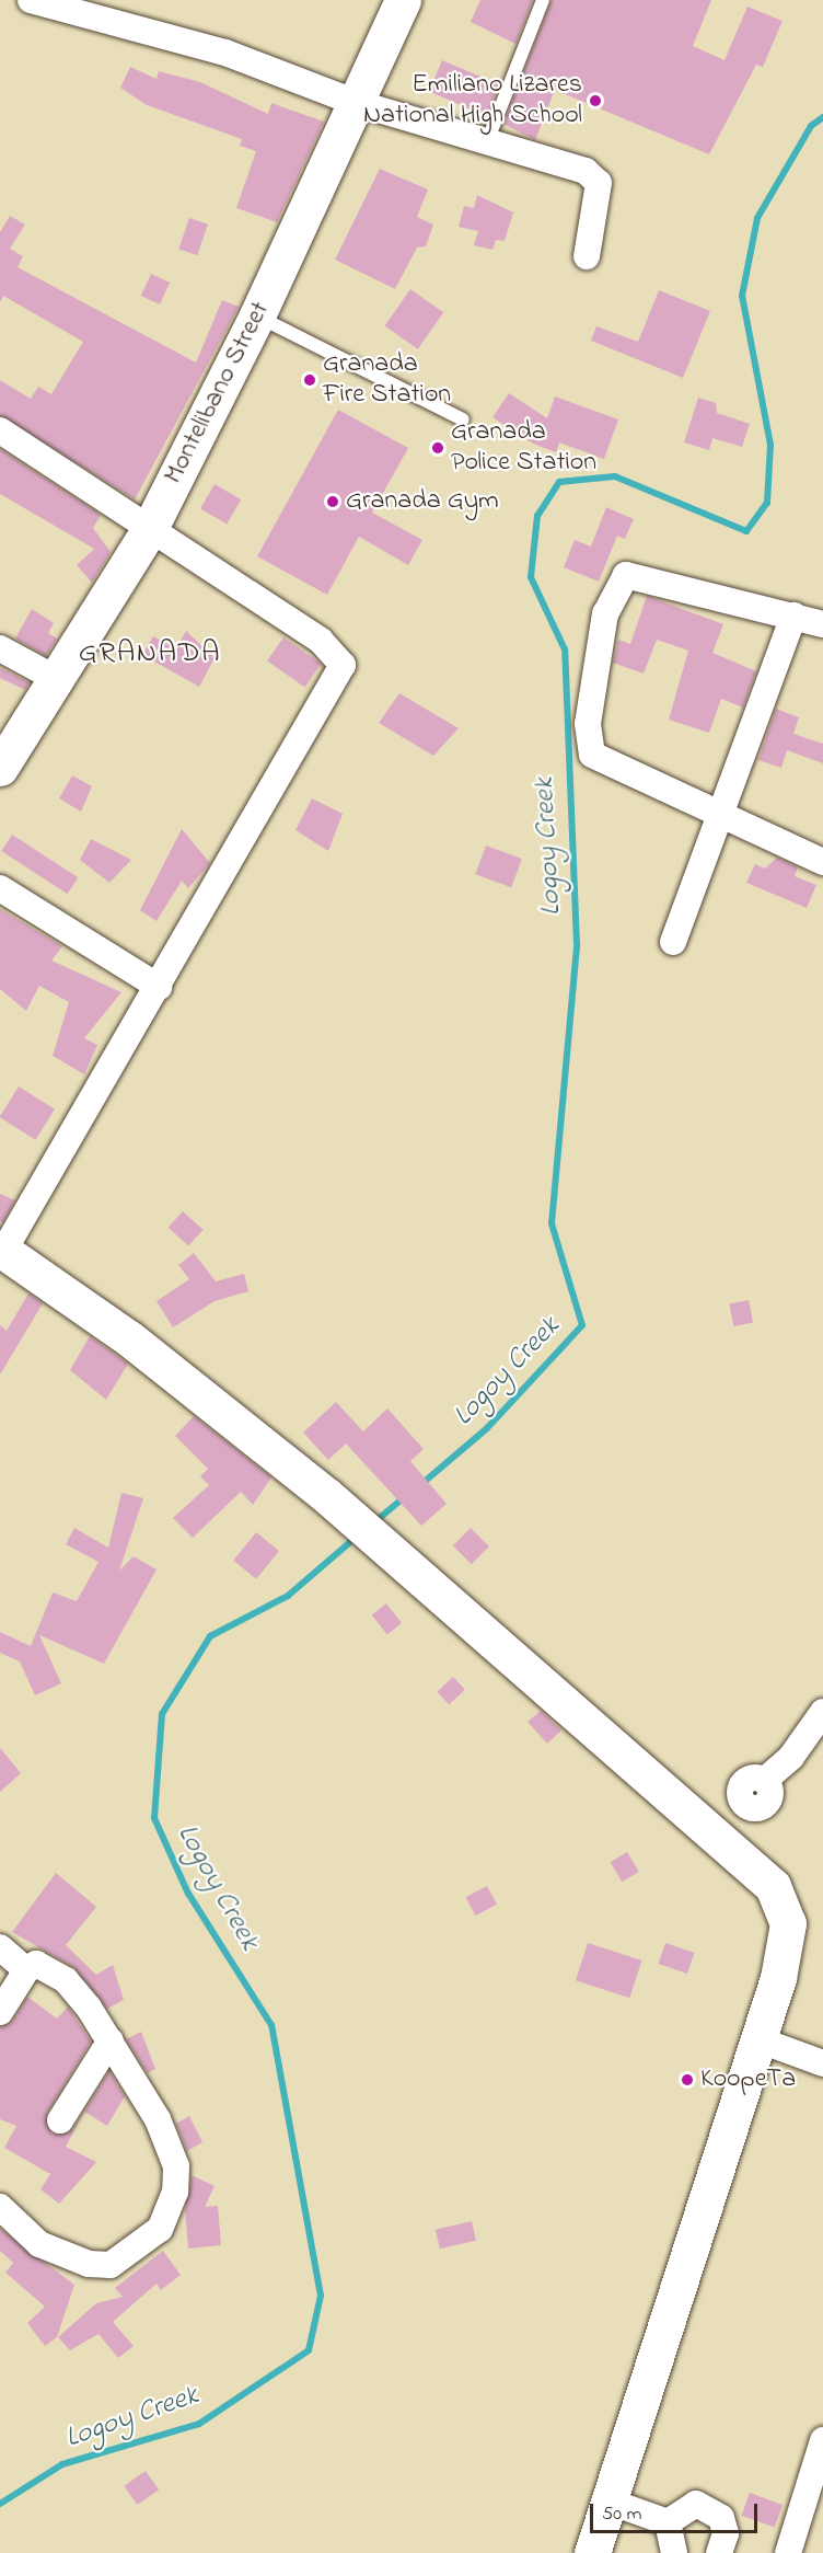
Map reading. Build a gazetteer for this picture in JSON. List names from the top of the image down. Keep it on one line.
{"streets":{"main road":["Montelibano Street"]},"districts":["GRANADA"],"water":["Logoy Creek"],"places":["Emiliano Lizares National High School","Granada Fire Station","Granada Police Station","Granada Gym","KoopeTa"],"scale_bar":"50 m"}
